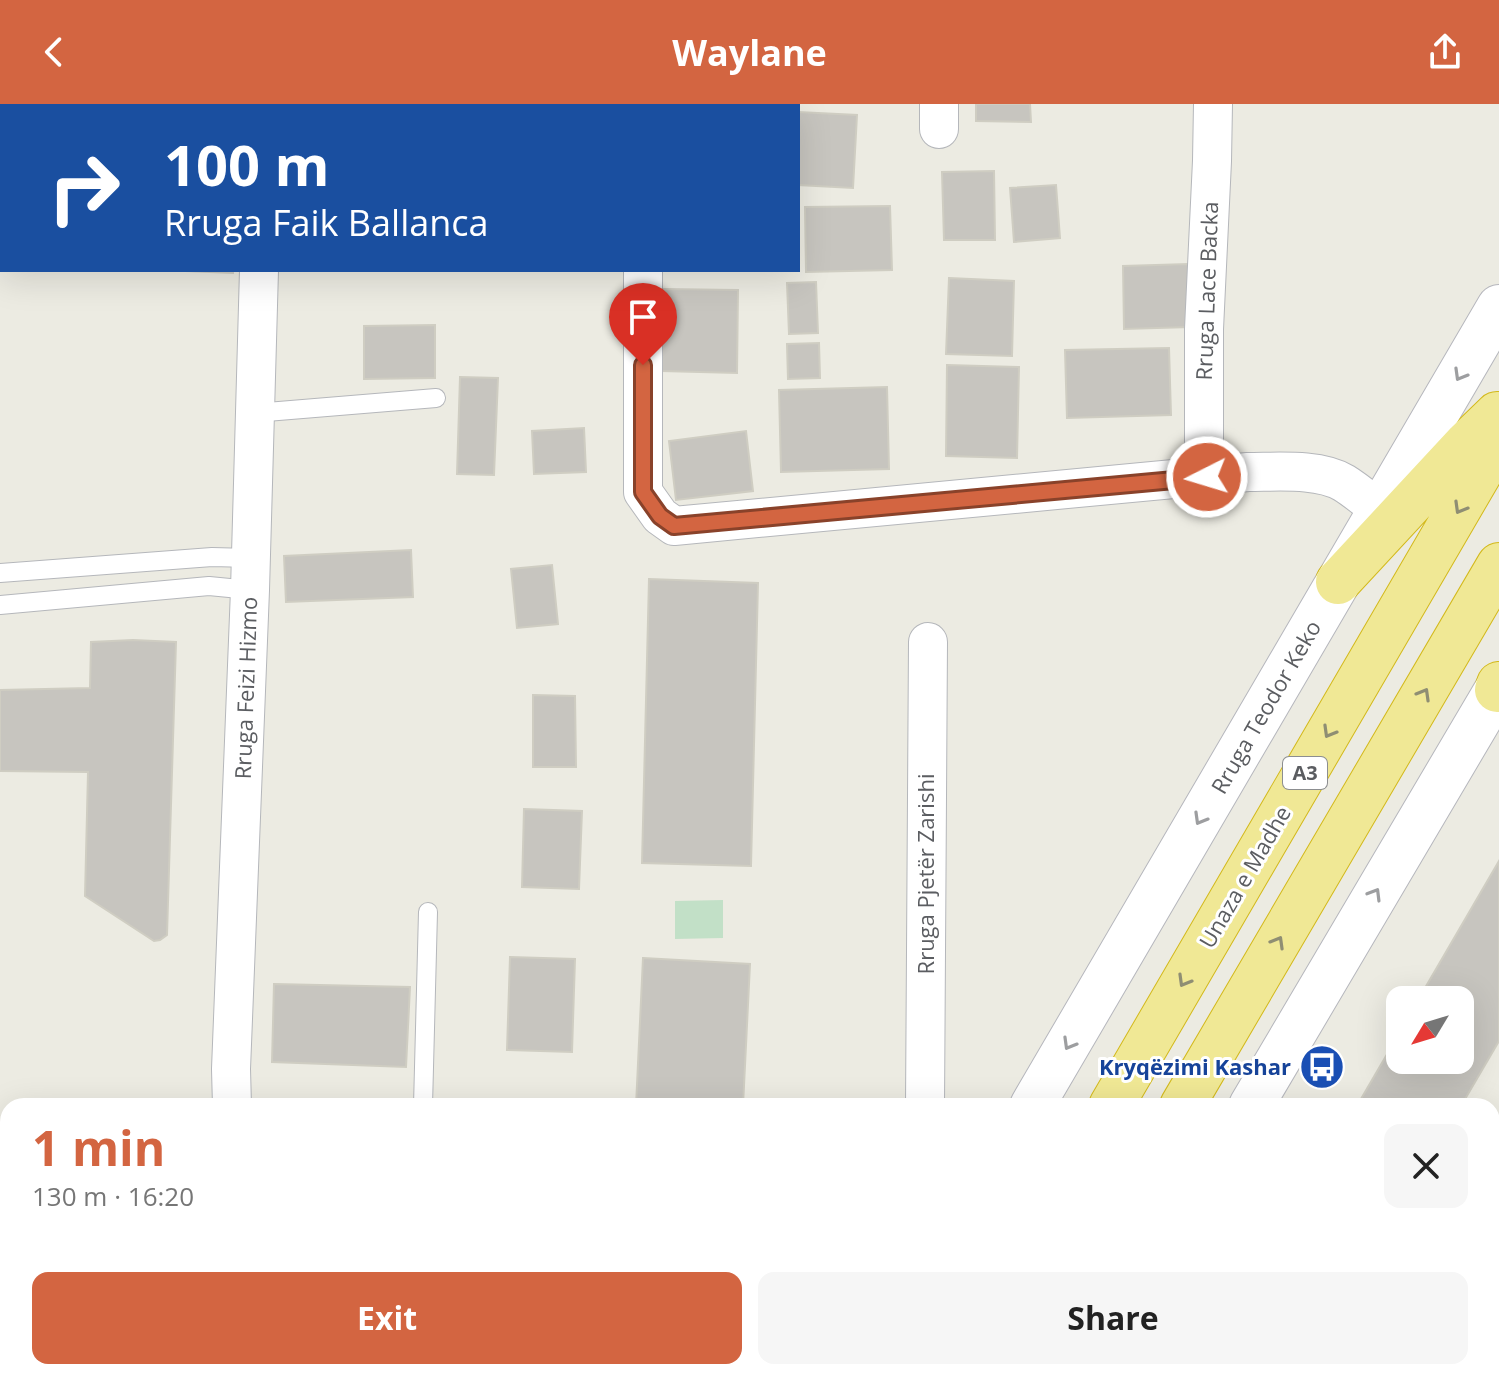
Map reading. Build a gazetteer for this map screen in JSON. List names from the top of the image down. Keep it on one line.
{"streets":{"highway":["A3","Unaza e Madhe"],"main road":["Rruga Teodor Keko"],"street":["Rruga Lace Backa","Rruga Feizi Hizmo","Rruga Pjetër Zarishi"]},"places":{"bus stop":["Kryqëzimi Kashar"]},"north":"bottom left","page":{"header":"Waylane","turn":["100 m","Rruga Faik Ballanca"],"heading":["1 min","130 m · 16:20"],"buttons":["Exit","Share"]}}
